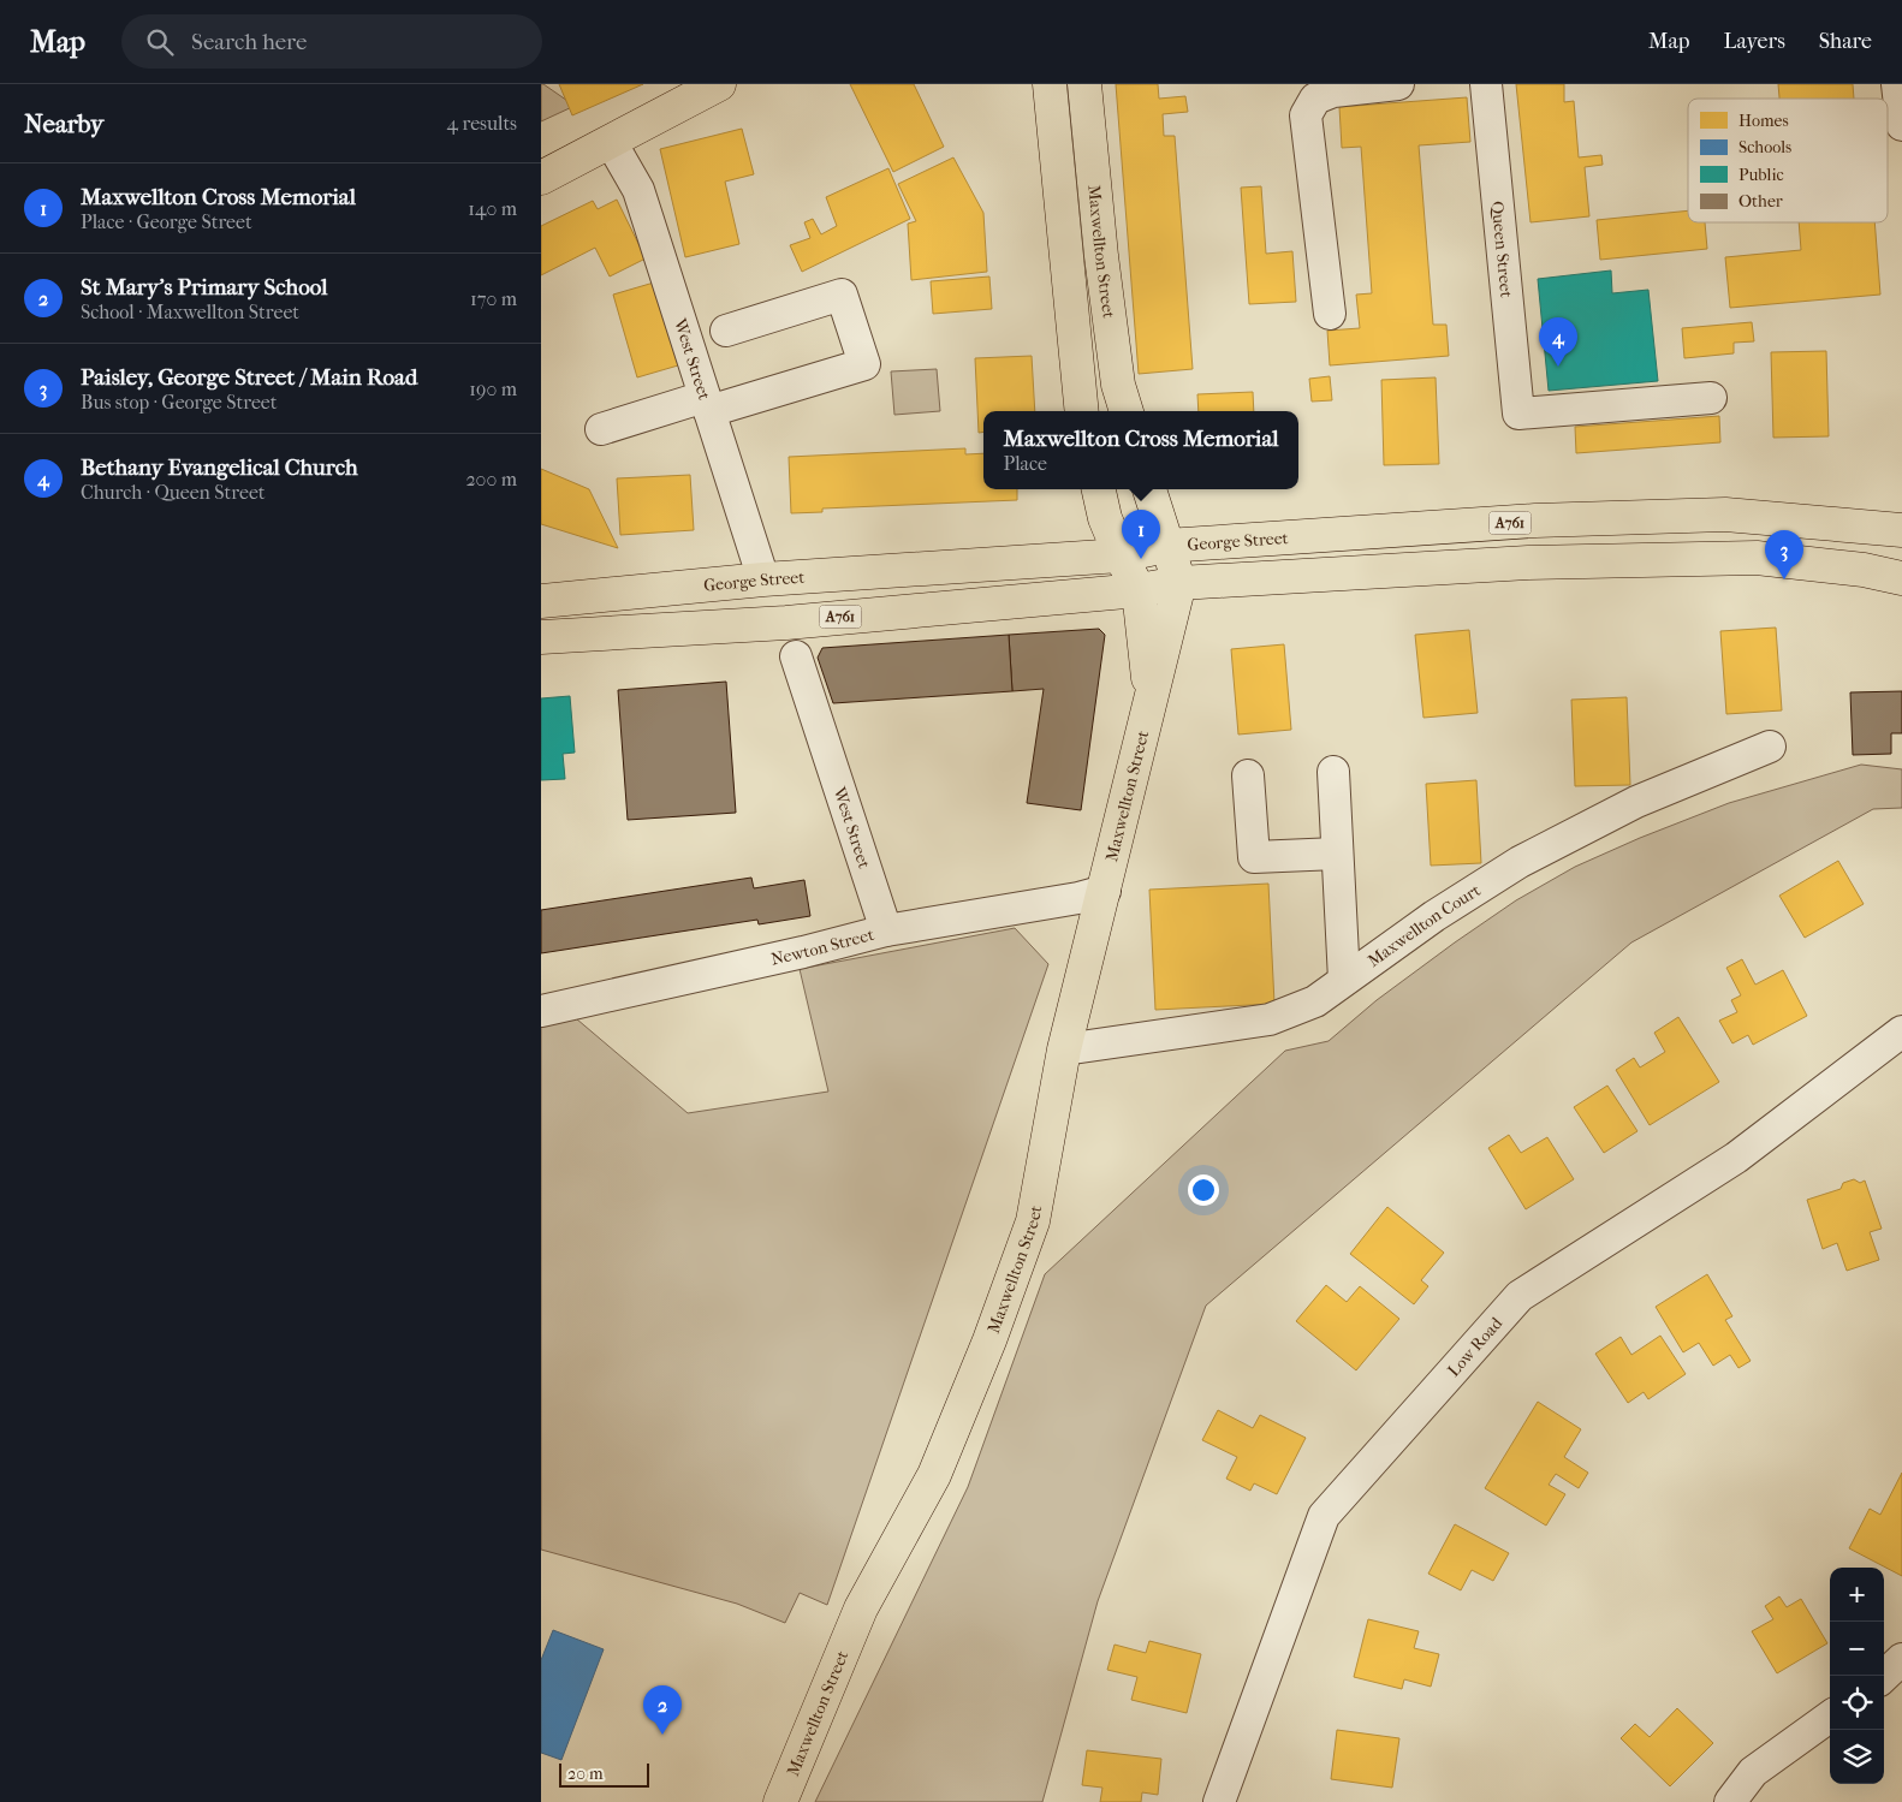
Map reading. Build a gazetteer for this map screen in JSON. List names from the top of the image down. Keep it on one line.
{"streets":{"main road":["Maxwellton Street","A761","George Street"],"street":["Queen Street","West Street","Maxwellton Court","Newton Street","Low Road"]},"crossings":[["Maxwellton Street","A761"],["Maxwellton Street","George Street"],["Maxwellton Street","Maxwellton Court"],["Maxwellton Street","Newton Street"],["West Street","George Street"],["West Street","Newton Street"]],"legend":["Homes","Schools","Public","Other"],"scale_bar":"20 m","page":{"header":"Map","search":"Search here","nav":["Map","Layers","Share"],"heading":["Nearby","4 results"],"list":[{"mark":"1","name":"Maxwellton Cross Memorial","note":"Place · George Street","value":"140 m"},{"mark":"2","name":"St Mary's Primary School","note":"School · Maxwellton Street","value":"170 m"},{"mark":"3","name":"Paisley, George Street / Main Road","note":"Bus stop · George Street","value":"190 m"},{"mark":"4","name":"Bethany Evangelical Church","note":"Church · Queen Street","value":"200 m"}],"pins":["4","1","3","2"],"popup":["Maxwellton Cross Memorial","Place"],"map_buttons":["+","−"],"scale":"20 m"}}
